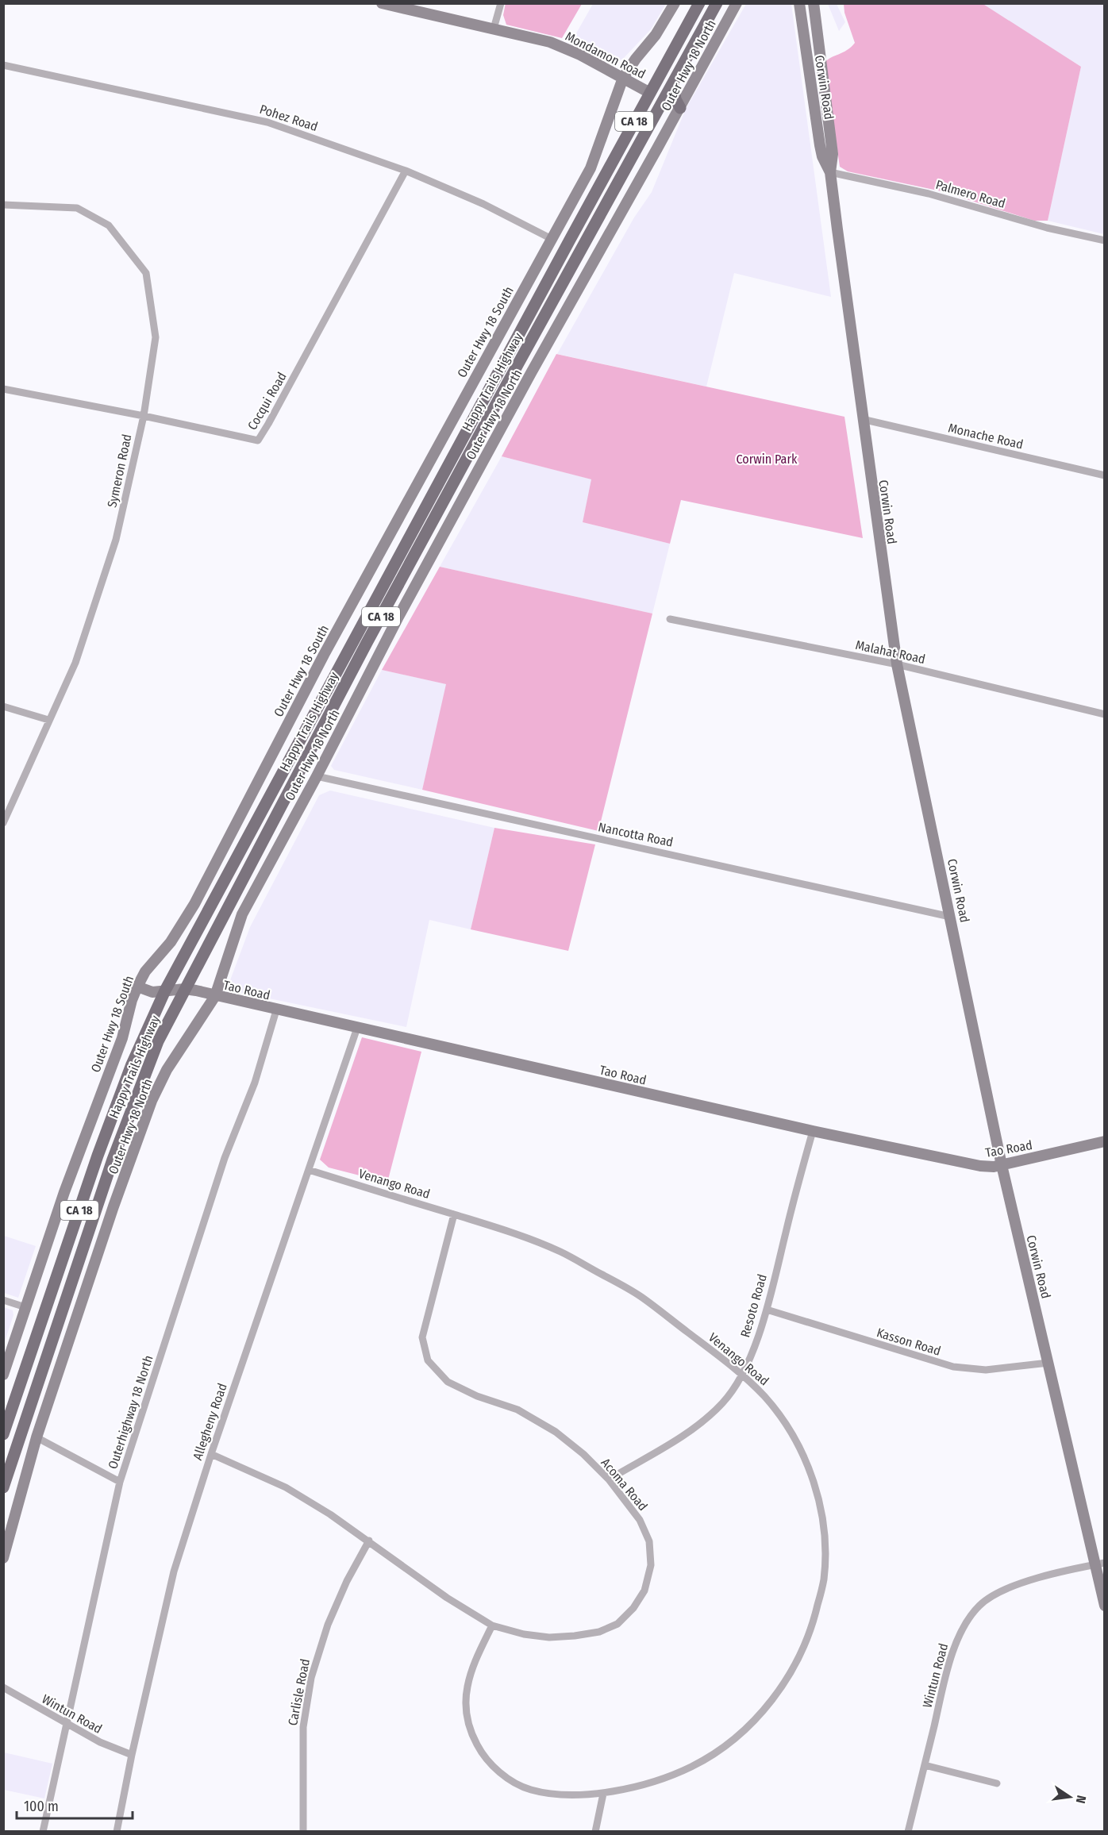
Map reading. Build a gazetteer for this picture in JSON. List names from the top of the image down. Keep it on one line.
{"streets":{"main road":["CA 18","Happy Trails Highway"],"street":["Mondamon Road","Outer Hwy 18 North","Corwin Road","Pohez Road","Palmero Road","Outer Hwy 18 South","Cocqui Road","Monache Road","Symeron Road","Malahat Road","Nancotta Road","Tao Road","Venango Road","Resoto Road","Kasson Road","Outerhighway 18 North","Allegheny Road","Acoma Road","Wintun Road","Carlisle Road"]},"crossings":[["Mondamon Road","Outer Hwy 18 South"],["Mondamon Road","Happy Trails Highway"],["Outer Hwy 18 North","Nancotta Road"],["Outer Hwy 18 North","Tao Road"],["Corwin Road","Palmero Road"],["Corwin Road","Monache Road"],["Corwin Road","Malahat Road"],["Corwin Road","Nancotta Road"],["Corwin Road","Tao Road"],["Corwin Road","Kasson Road"],["Corwin Road","Wintun Road"],["Pohez Road","Outer Hwy 18 South"],["Pohez Road","Cocqui Road"],["Outer Hwy 18 South","Tao Road"],["Happy Trails Highway","Tao Road"],["Cocqui Road","Symeron Road"],["Tao Road","Resoto Road"],["Tao Road","Outerhighway 18 North"],["Tao Road","Allegheny Road"],["Venango Road","Resoto Road"],["Venango Road","Allegheny Road"],["Venango Road","Acoma Road"],["Resoto Road","Kasson Road"],["Resoto Road","Acoma Road"],["Outerhighway 18 North","Wintun Road"],["Allegheny Road","Acoma Road"],["Allegheny Road","Wintun Road"],["Acoma Road","Carlisle Road"]],"parks":["Corwin Park"],"scale_bar":"100 m","north":"right"}
